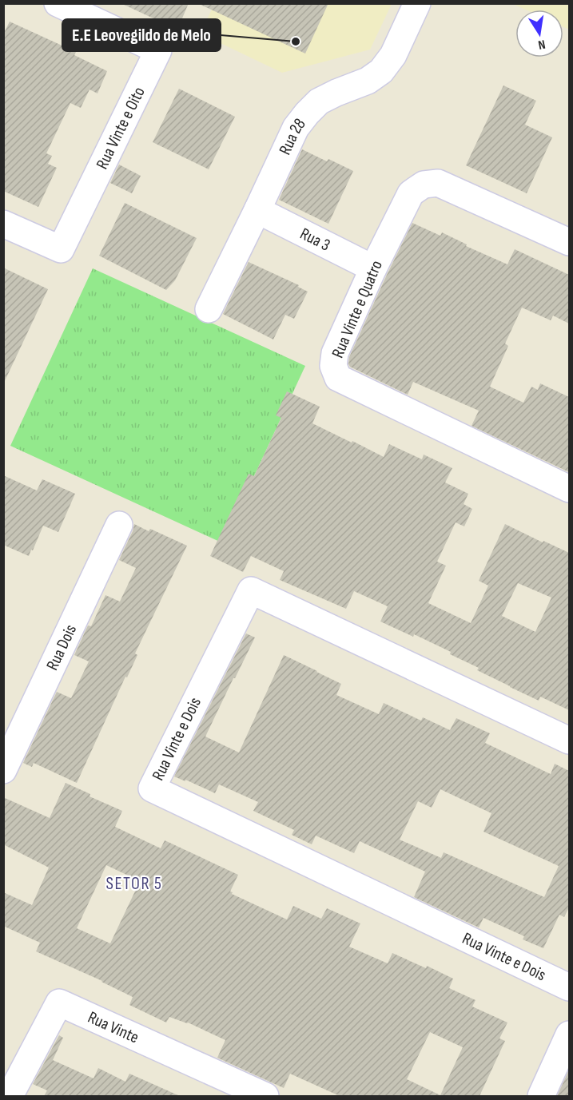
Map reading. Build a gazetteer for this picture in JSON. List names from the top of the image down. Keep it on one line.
{"streets":{"street":["Rua Vinte e Oito","Rua 28","Rua 3","Rua Vinte e Quatro","Rua Dois","Rua Vinte e Dois","Rua Vinte"]},"crossings":[["Rua 28","Rua 3"],["Rua 3","Rua Vinte e Quatro"]],"districts":["SETOR 5"],"places":["E.E Leovegildo de Melo"],"north":"bottom"}
